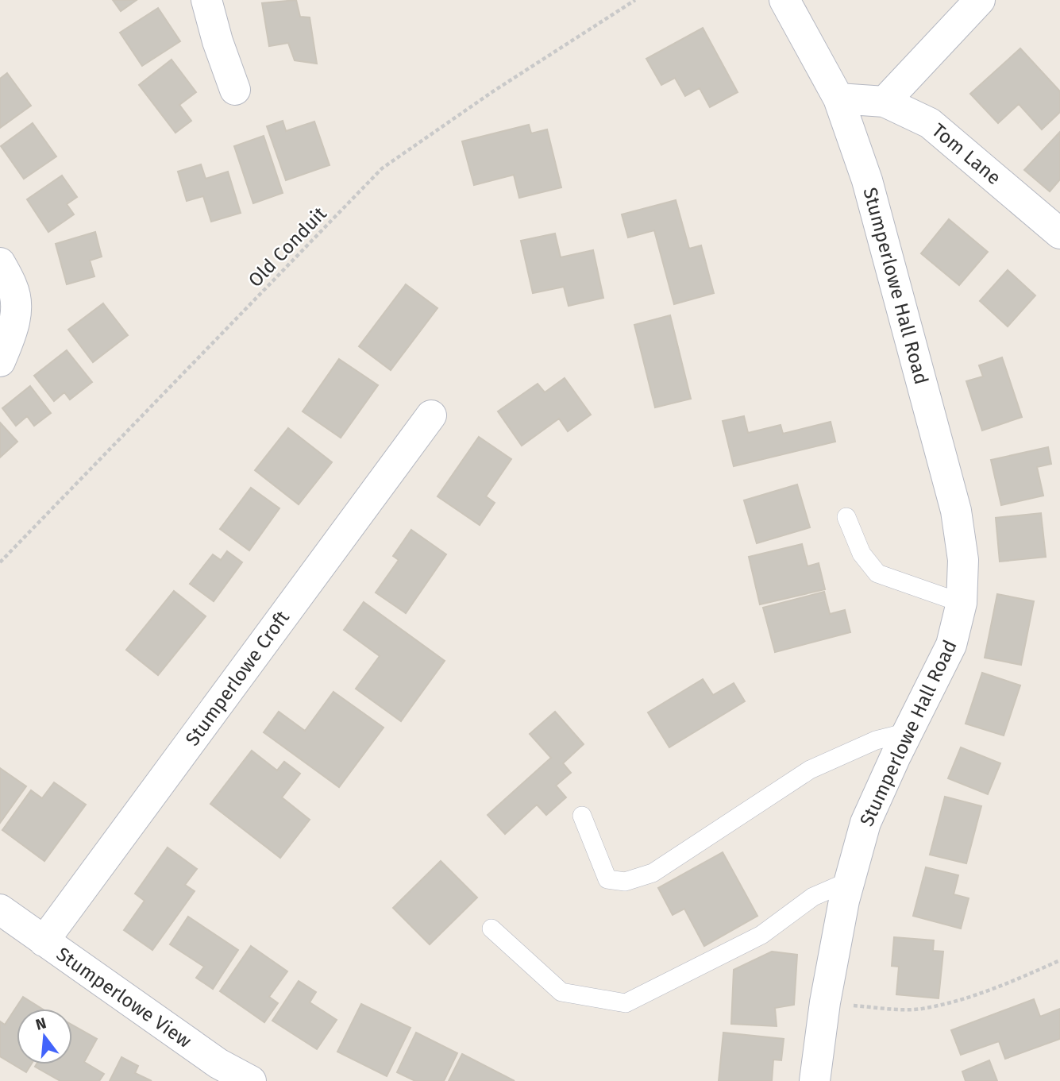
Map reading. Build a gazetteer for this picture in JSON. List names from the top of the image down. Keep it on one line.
{"streets":{"street":["Tom Lane","Stumperlowe Hall Road","Stumperlowe Croft","Stumperlowe View"],"path":["Old Conduit"]},"crossings":[["Tom Lane","Stumperlowe Hall Road"],["Stumperlowe Croft","Stumperlowe View"]],"north":"top"}
